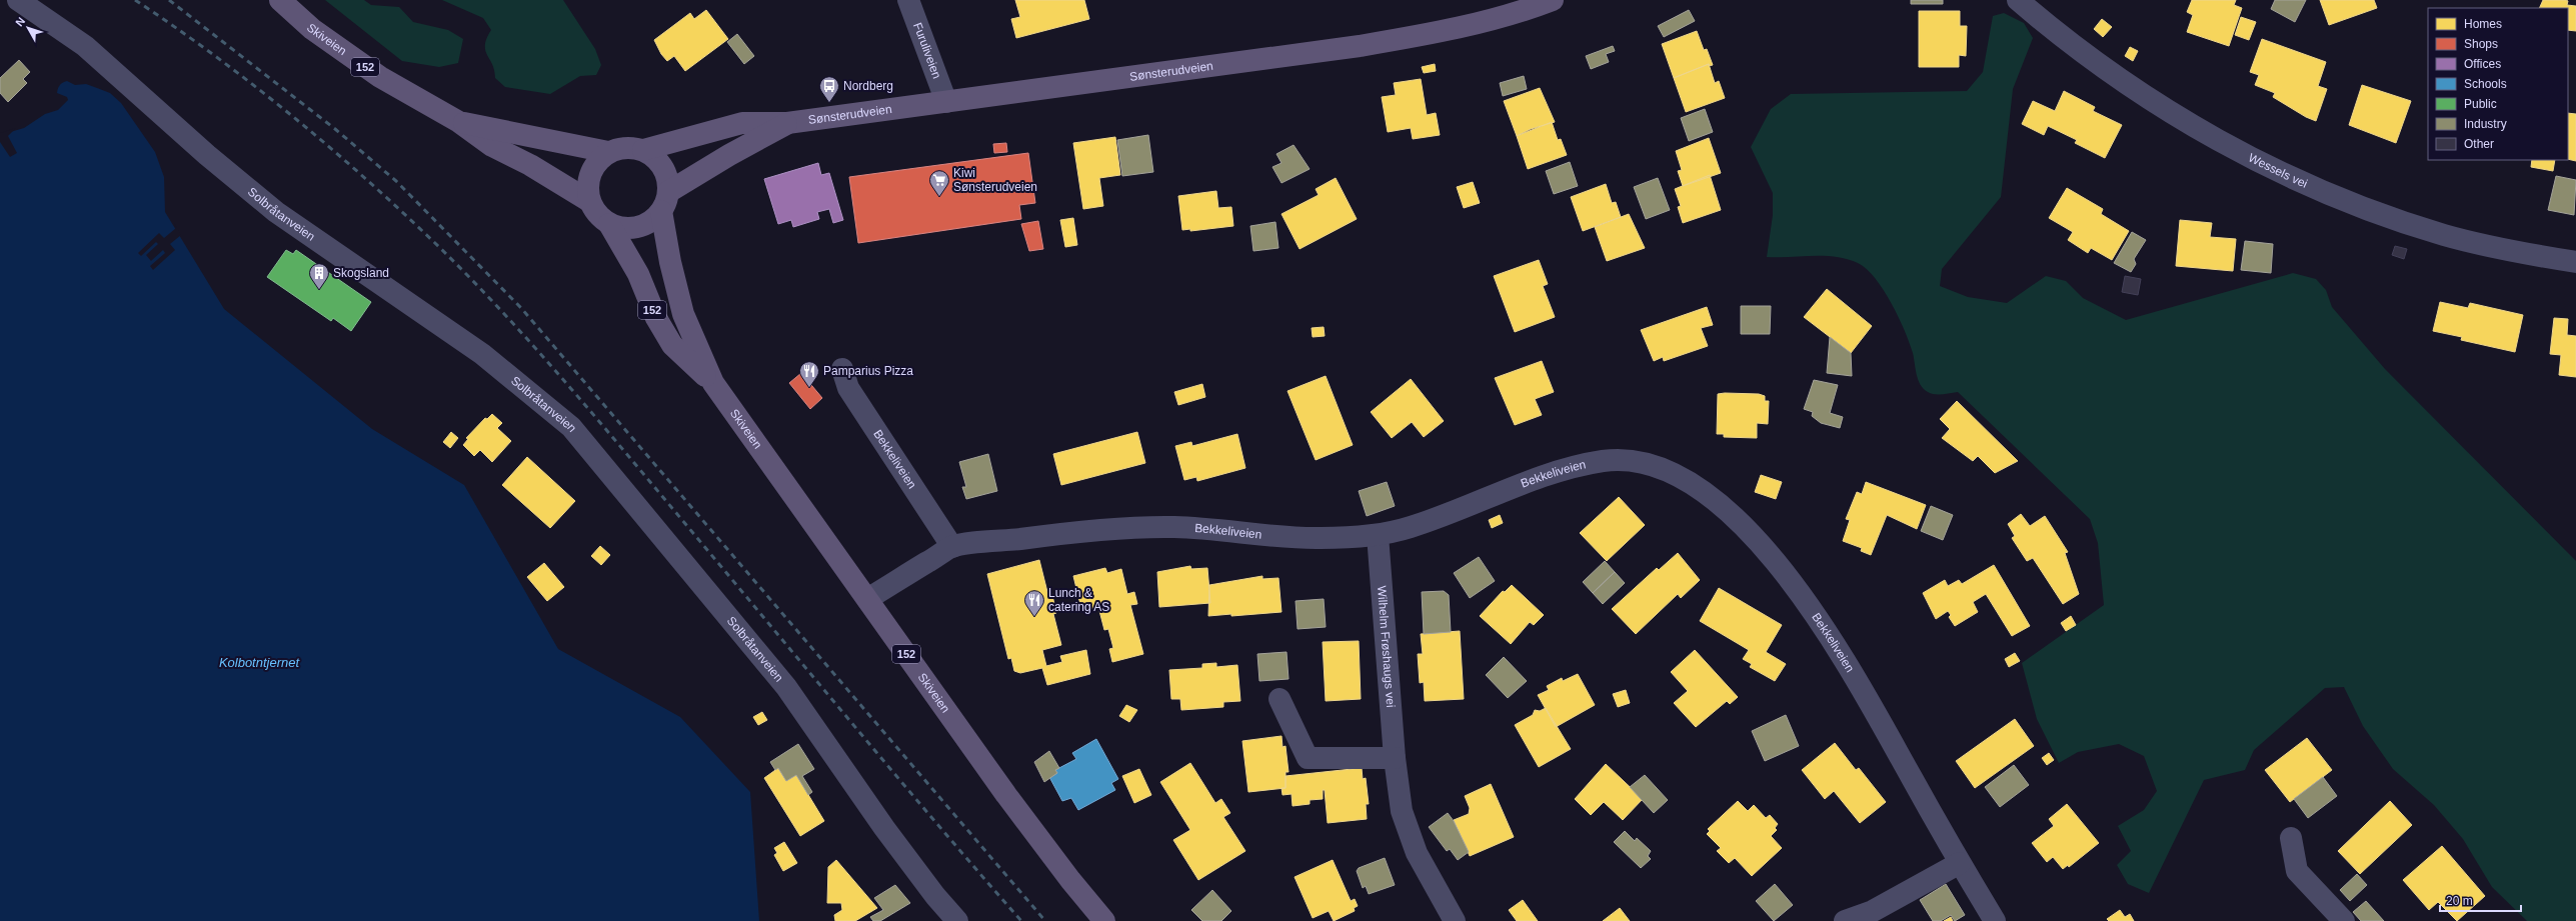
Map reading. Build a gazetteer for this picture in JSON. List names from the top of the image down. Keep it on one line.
{"streets":{"main road":["Skiveien","152","Sønsterudveien"],"street":["Furuliveien","Wessels vei","Solbråtanveien","Bekkeliveien","Wilhelm Frøshaugs vei"]},"crossings":[["Skiveien","152"],["Skiveien","Sønsterudveien"],["Skiveien","Bekkeliveien"],["Furuliveien","Sønsterudveien"],["152","Sønsterudveien"],["Bekkeliveien","Wilhelm Frøshaugs vei"]],"water":["Kolbotntjernet"],"places":{"bus stop":["Nordberg"],"supermarket":["Kiwi Sønsterudveien"],"building":["Skogsland"],"restaurant":["Pamparius Pizza","Lunch & catering AS"]},"legend":["Homes","Shops","Offices","Schools","Public","Industry","Other"],"scale_bar":"20 m","north":"top left"}
